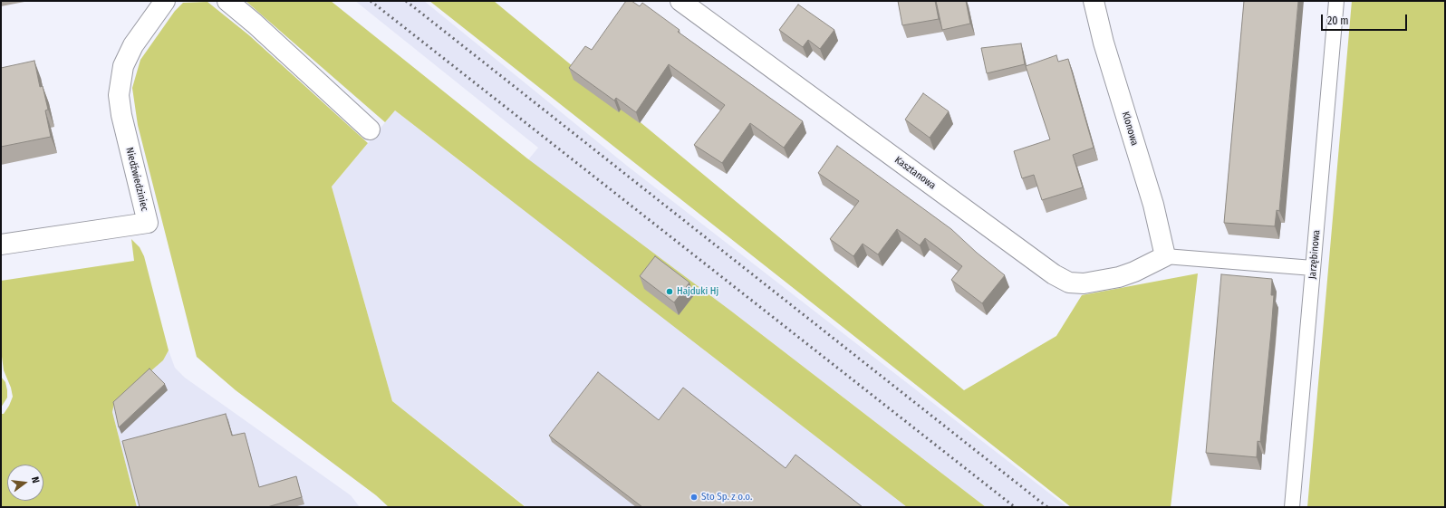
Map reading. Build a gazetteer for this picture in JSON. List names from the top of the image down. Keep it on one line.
{"streets":{"street":["Klonowa","Kasztanowa","Niedźwiedziniec"],"lane":["Jarzębinowa"]},"crossings":[["Klonowa","Kasztanowa"]],"places":["Hajduki Hj","Sto Sp. z o.o."],"scale_bar":"20 m","north":"right"}
